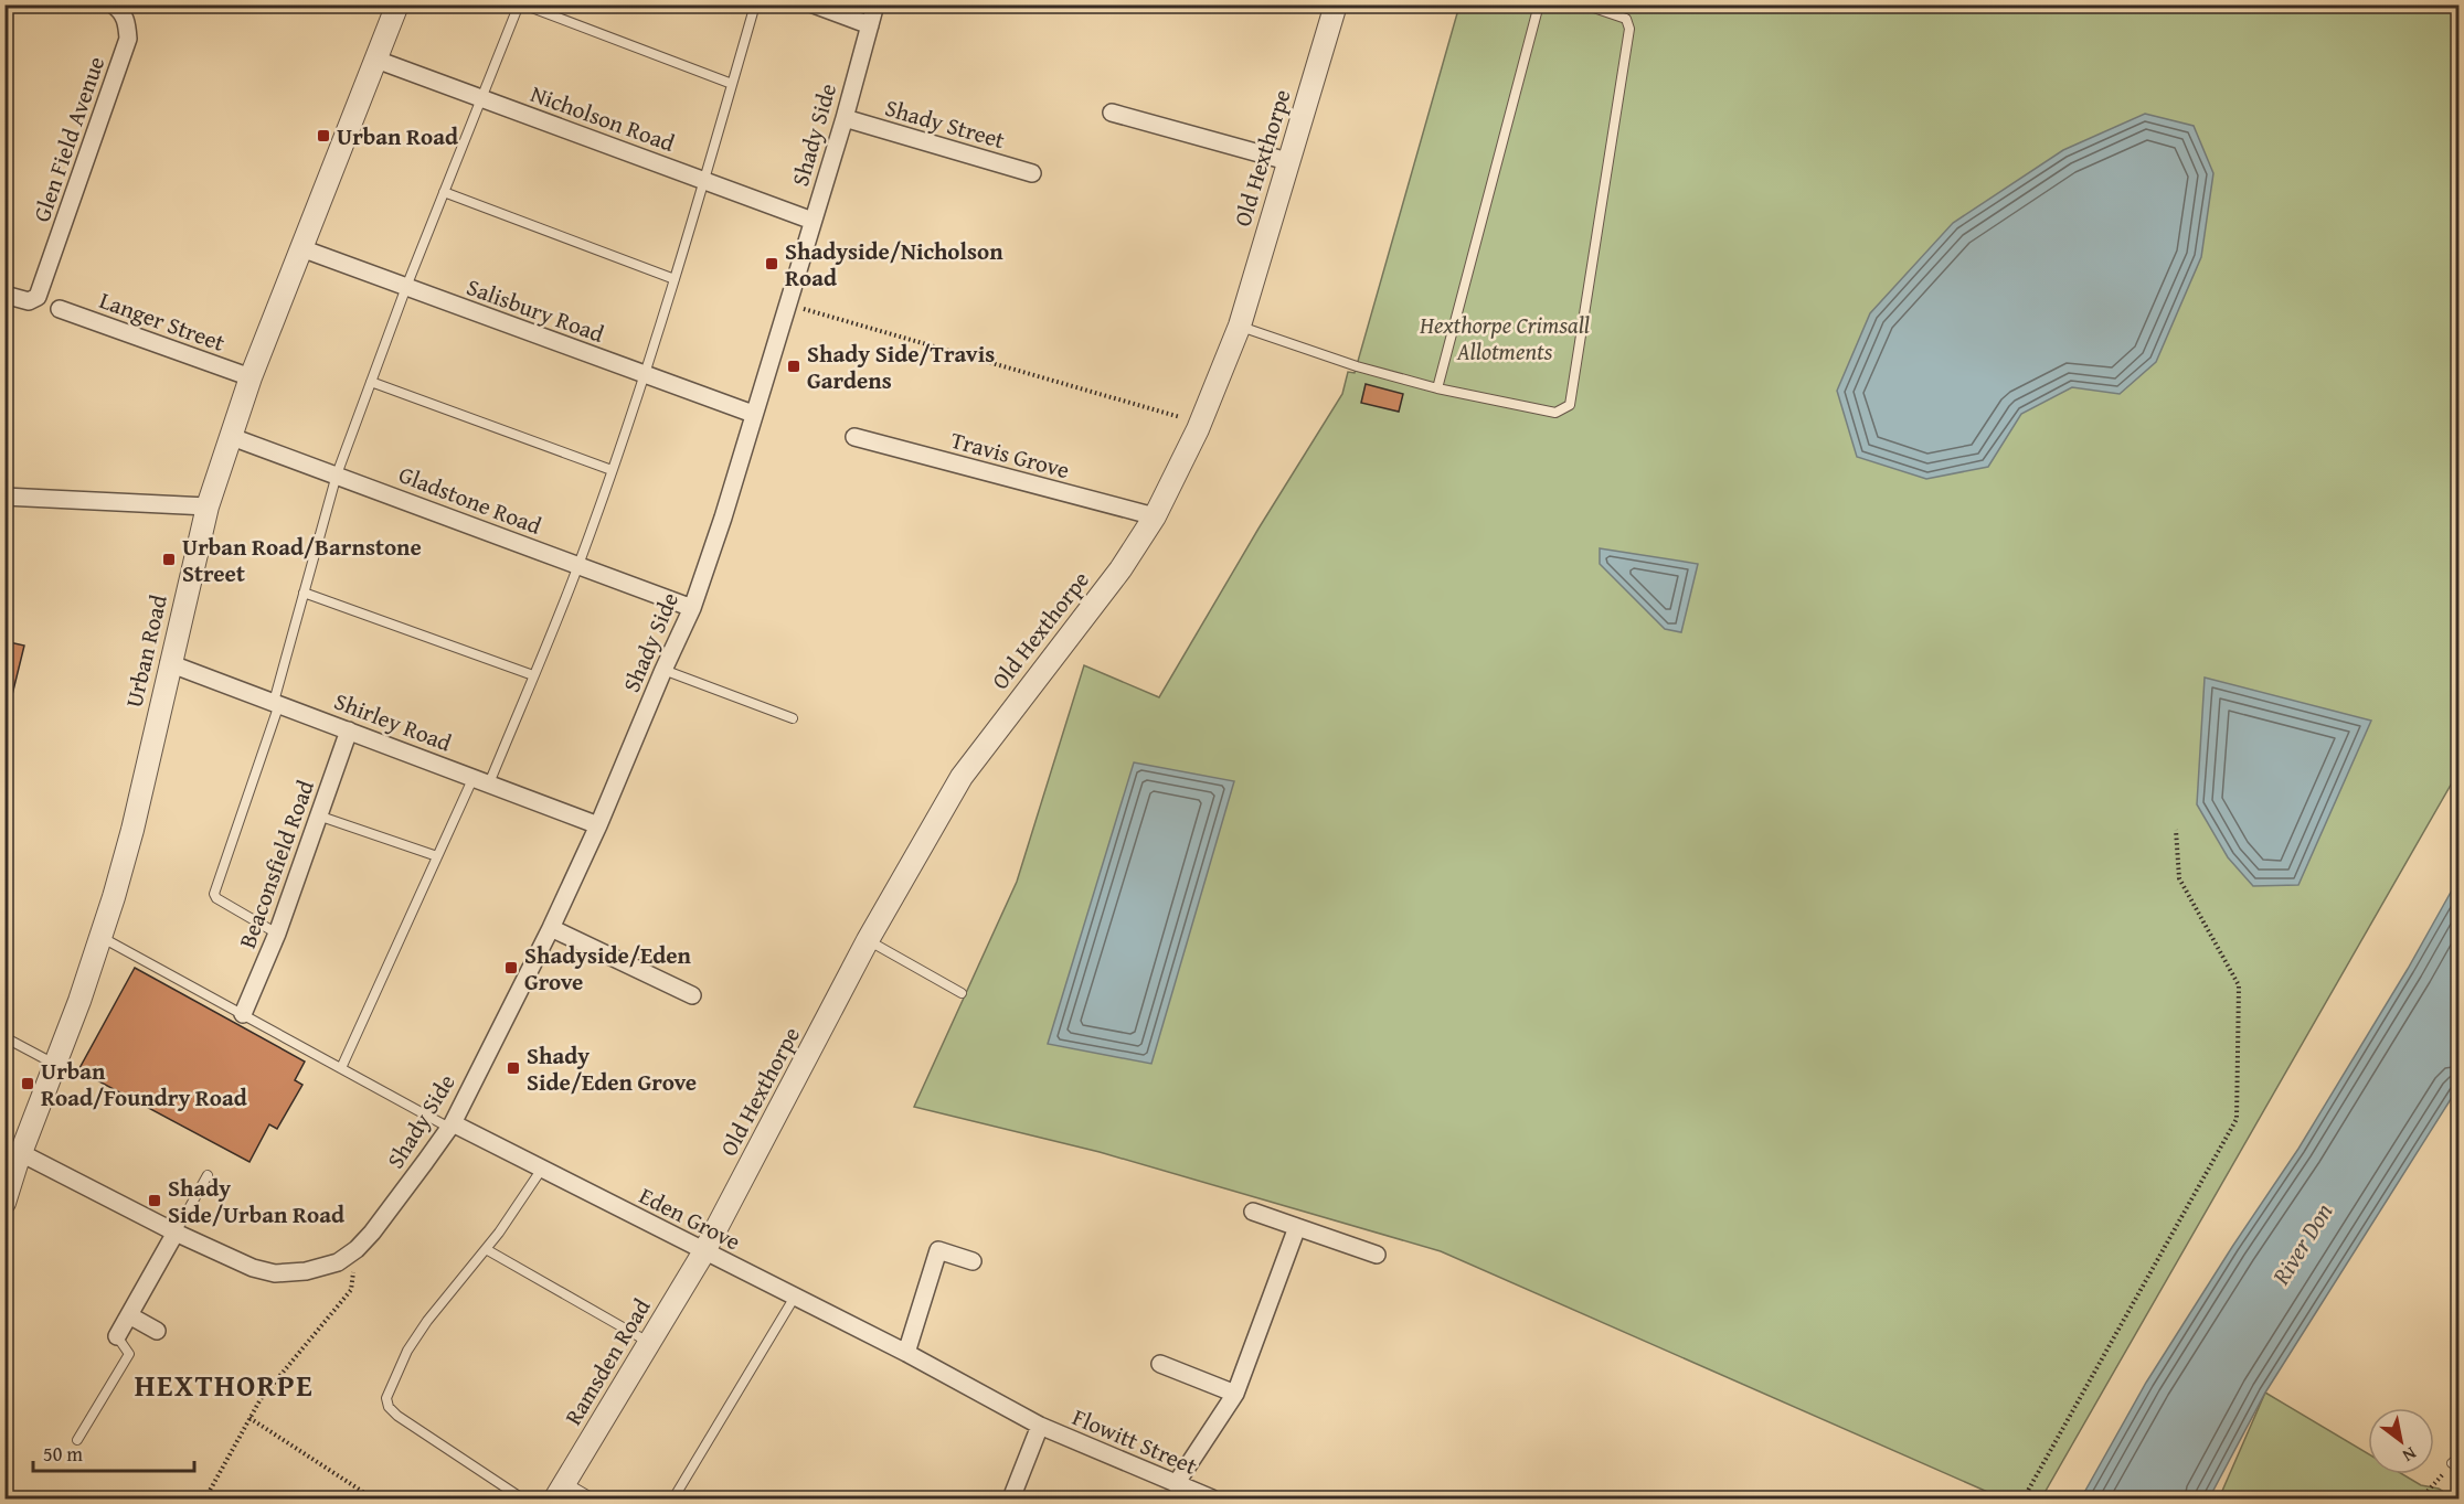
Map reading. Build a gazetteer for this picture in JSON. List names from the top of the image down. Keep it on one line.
{"streets":{"street":["Nicholson Road","Shady Street","Shady Side","Glen Field Avenue","Old Hexthorpe","Salisbury Road","Langer Street","Travis Grove","Gladstone Road","Urban Road","Shirley Road","Beaconsfield Road","Eden Grove","Ramsden Road","Flowitt Street"]},"crossings":[["Nicholson Road","Shady Side"],["Nicholson Road","Urban Road"],["Shady Street","Shady Side"],["Shady Side","Salisbury Road"],["Shady Side","Gladstone Road"],["Shady Side","Urban Road"],["Shady Side","Shirley Road"],["Shady Side","Eden Grove"],["Old Hexthorpe","Travis Grove"],["Old Hexthorpe","Eden Grove"],["Old Hexthorpe","Ramsden Road"],["Salisbury Road","Urban Road"],["Langer Street","Urban Road"],["Gladstone Road","Urban Road"],["Urban Road","Shirley Road"],["Shirley Road","Beaconsfield Road"],["Eden Grove","Ramsden Road"],["Eden Grove","Flowitt Street"]],"districts":["HEXTHORPE"],"water":["River Don"],"parks":["Hexthorpe Crimsall Allotments"],"places":{"transit":["Urban Road","Shadyside/Nicholson Road","Shady Side/Travis Gardens","Urban Road/Barnstone Street","Shadyside/Eden Grove","Shady Side/Eden Grove","Urban Road/Foundry Road","Shady Side/Urban Road"]},"scale_bar":"50 m","north":"bottom right"}
